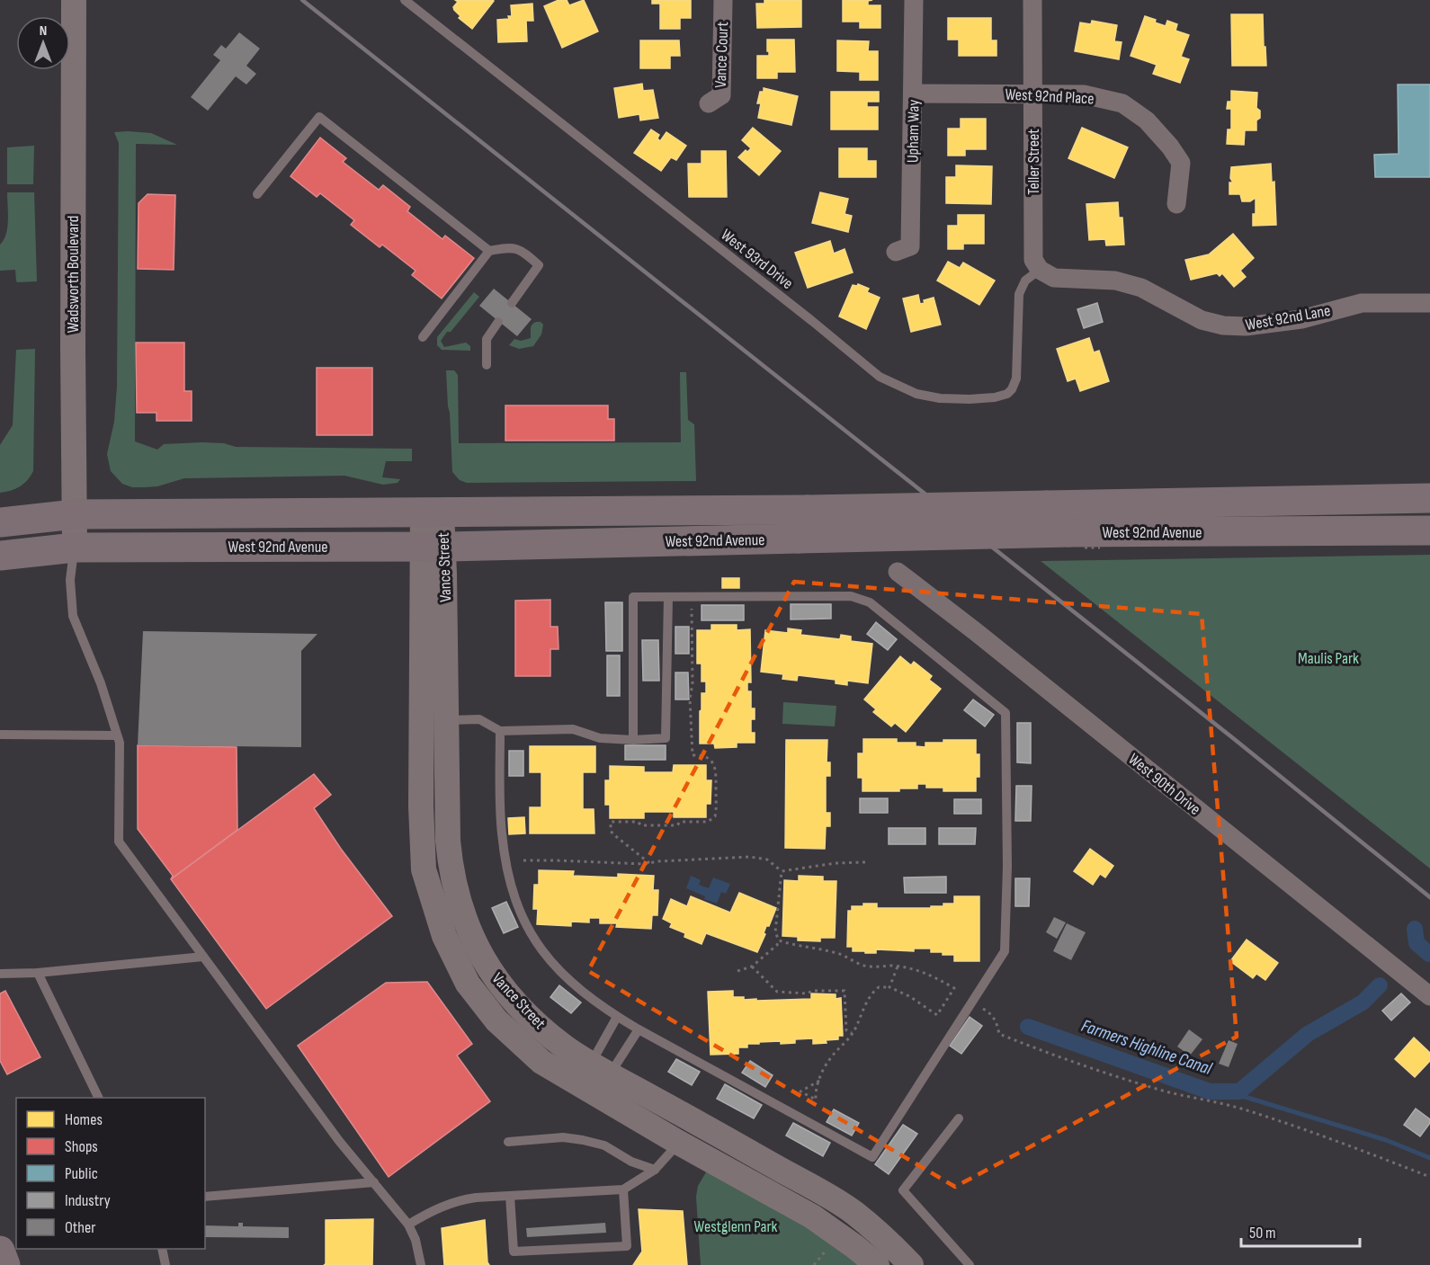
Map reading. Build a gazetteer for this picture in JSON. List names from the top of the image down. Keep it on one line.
{"streets":{"main road":["West 92nd Avenue"],"street":["Vance Court","West 92nd Place","Upham Way","Teller Street","Wadsworth Boulevard","West 92nd Lane","Vance Street","West 90th Drive"],"lane":["West 93rd Drive"]},"crossings":[["West 92nd Place","Upham Way"],["West 92nd Place","Teller Street"],["Teller Street","West 93rd Drive"],["Teller Street","West 92nd Lane"],["West 93rd Drive","West 92nd Lane"],["Wadsworth Boulevard","West 92nd Avenue"],["West 92nd Avenue","Vance Street"]],"water":["Farmers Highline Canal"],"parks":["Maulis Park","Westglenn Park"],"legend":["Homes","Shops","Public","Industry","Other"],"scale_bar":"50 m","north":"top"}
